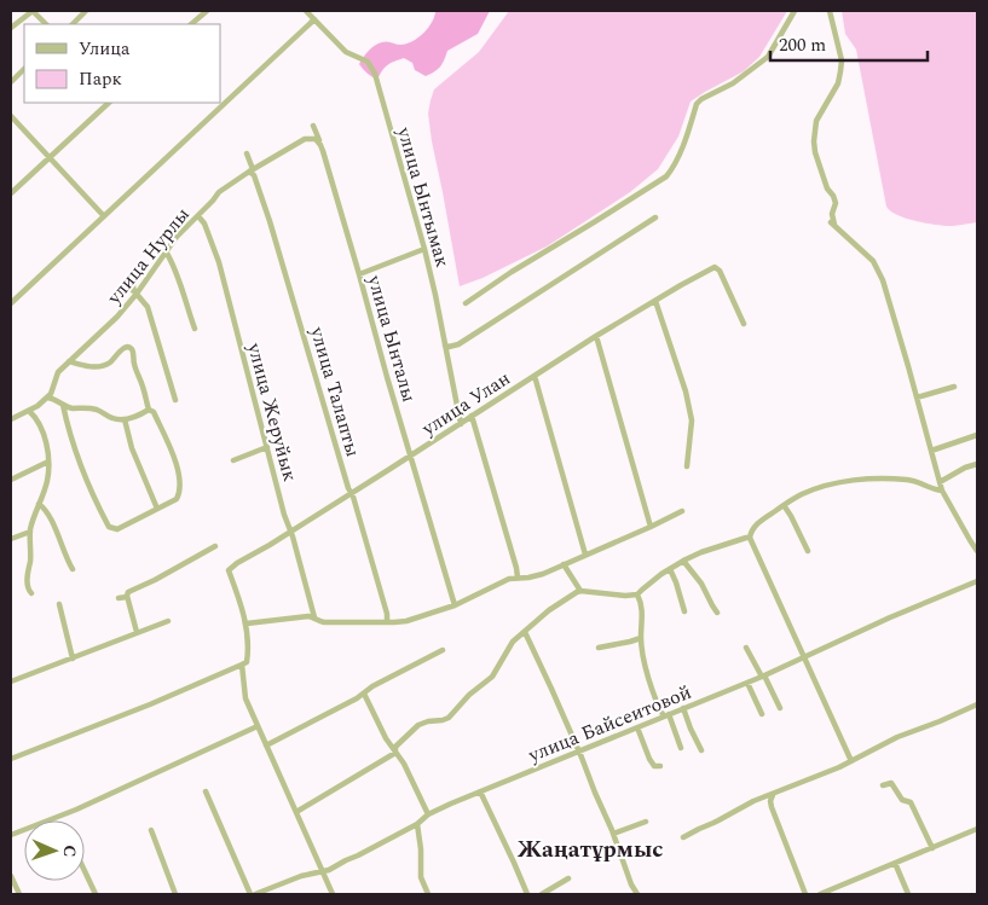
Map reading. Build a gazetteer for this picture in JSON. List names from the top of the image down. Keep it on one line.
{"streets":{"street":["улица Ынтымак","улица Нурлы","улица Ынталы","улица Талапты","улица Улан","улица Жеруйык","улица Байсеитовой"]},"crossings":[["улица Ынтымак","улица Улан"],["улица Нурлы","улица Ынталы"],["улица Нурлы","улица Талапты"],["улица Нурлы","улица Жеруйык"],["улица Ынталы","улица Улан"],["улица Талапты","улица Улан"],["улица Улан","улица Жеруйык"]],"districts":["Жаңатұрмыс"],"legend":["Улица","Парк"],"scale_bar":"200 m","north":"right"}
